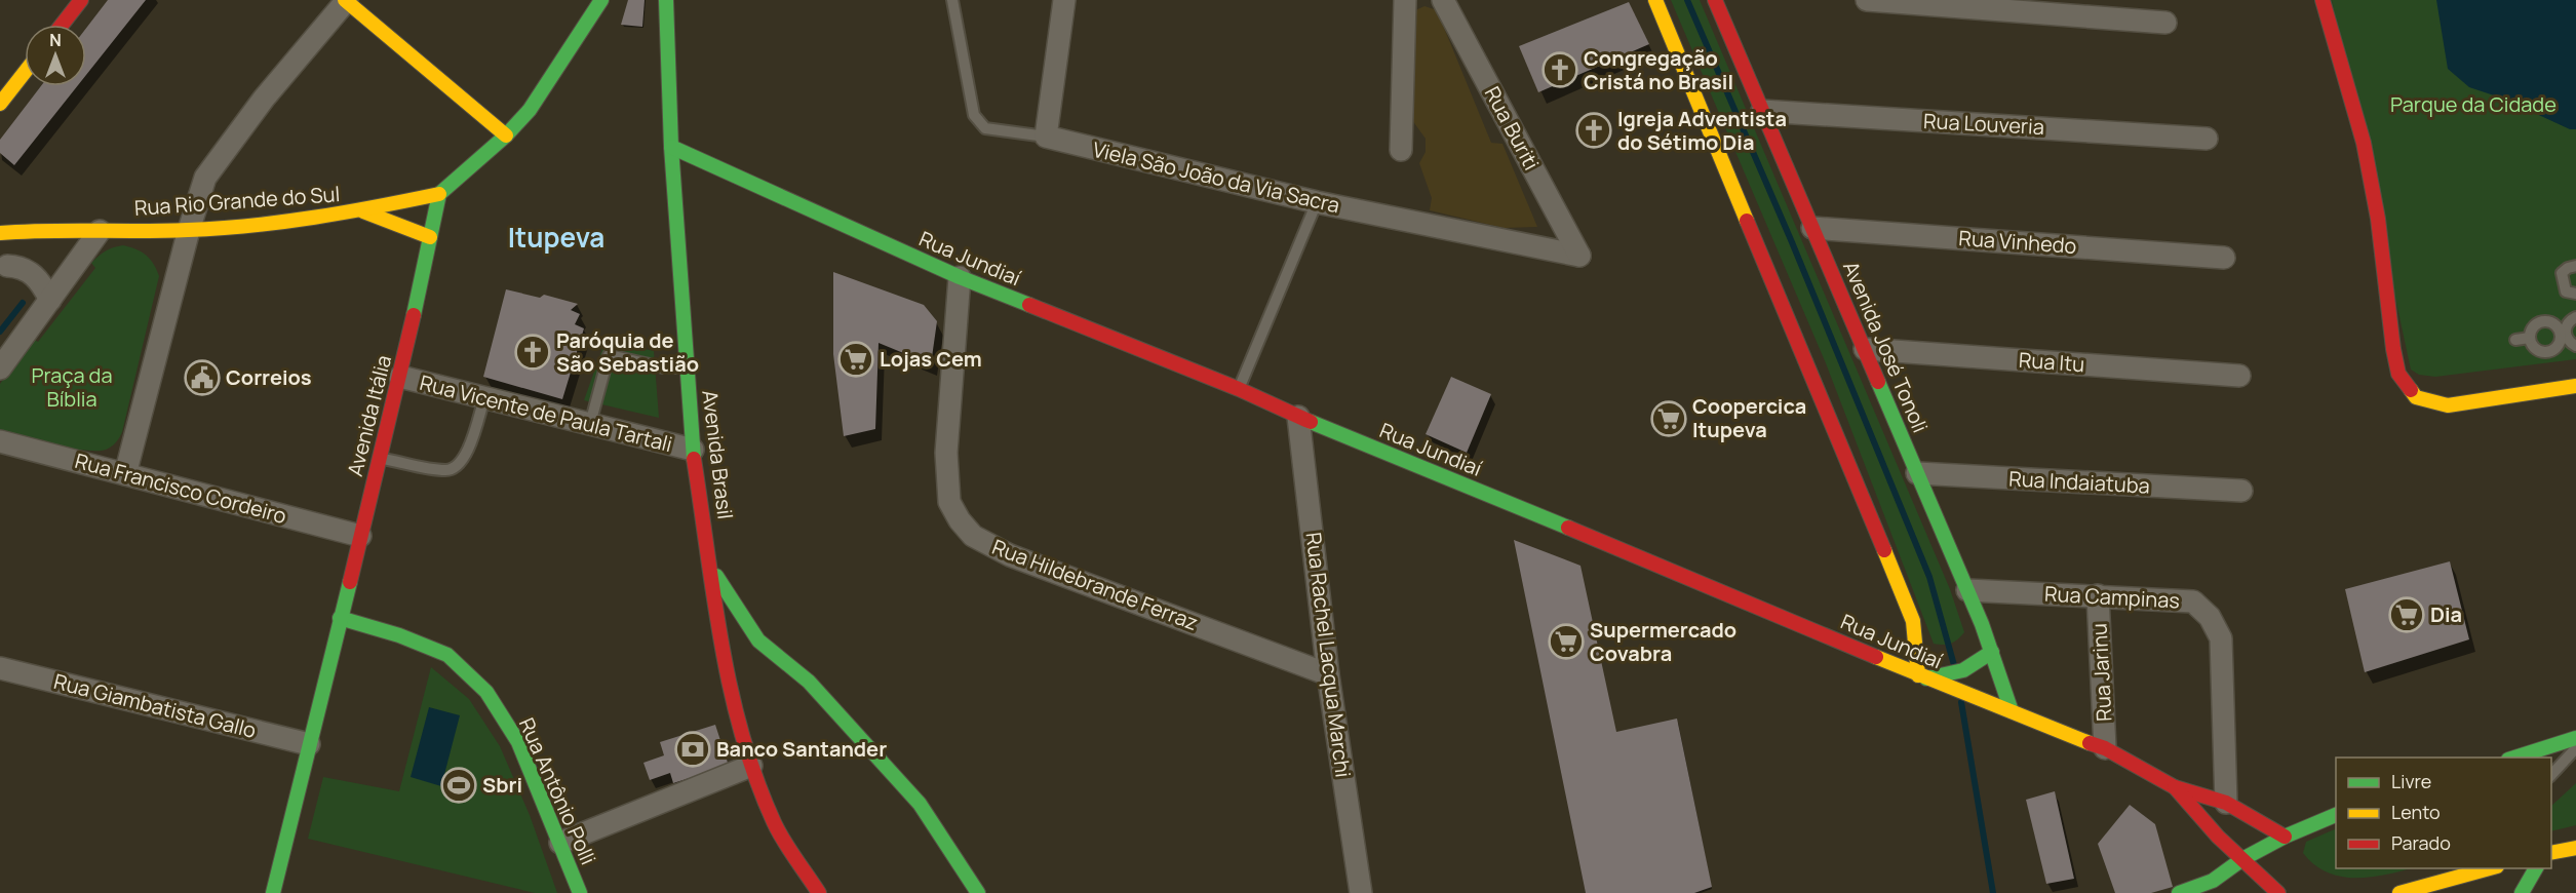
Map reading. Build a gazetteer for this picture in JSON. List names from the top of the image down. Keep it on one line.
{"streets":{"main road":["Rua Rio Grande do Sul","Rua Jundiaí","Avenida José Tonoli","Avenida Itália","Avenida Brasil","Rua Antônio Polli"],"street":["Rua Louveria","Rua Buriti","Viela São João da Via Sacra","Rua Vinhedo","Rua Itu","Rua Vicente de Paula Tartali","Rua Indaiatuba","Rua Francisco Cordeiro","Rua Hildebrande Ferraz","Rua Campinas","Rua Rachel Lacqua Marchi","Rua Jarinu","Rua Giambatista Gallo"]},"crossings":[["Rua Louveria","Avenida José Tonoli"],["Rua Buriti","Viela São João da Via Sacra"],["Rua Rio Grande do Sul","Avenida Itália"],["Rua Vinhedo","Avenida José Tonoli"],["Rua Jundiaí","Avenida José Tonoli"],["Rua Jundiaí","Avenida Brasil"],["Rua Jundiaí","Rua Hildebrande Ferraz"],["Rua Jundiaí","Rua Campinas"],["Rua Jundiaí","Rua Rachel Lacqua Marchi"],["Rua Jundiaí","Rua Jarinu"],["Avenida José Tonoli","Rua Itu"],["Avenida José Tonoli","Rua Indaiatuba"],["Avenida José Tonoli","Rua Campinas"],["Rua Vicente de Paula Tartali","Avenida Itália"],["Rua Vicente de Paula Tartali","Avenida Brasil"],["Avenida Itália","Rua Francisco Cordeiro"],["Avenida Itália","Rua Giambatista Gallo"],["Avenida Itália","Rua Antônio Polli"],["Rua Hildebrande Ferraz","Rua Rachel Lacqua Marchi"],["Rua Campinas","Rua Jarinu"]],"districts":["Itupeva"],"parks":["Parque da Cidade","Praça da Bíblia"],"places":{"church":["Congregação Cristá no Brasil","Igreja Adventista do Sétimo Dia","Paróquia de São Sebastião"],"supermarket":["Lojas Cem","Coopercica Itupeva","Dia","Supermercado Covabra"],"public building":["Correios"],"bank":["Banco Santander"],"sports":["Sbri"]},"legend":["Livre","Lento","Parado"],"north":"top"}
